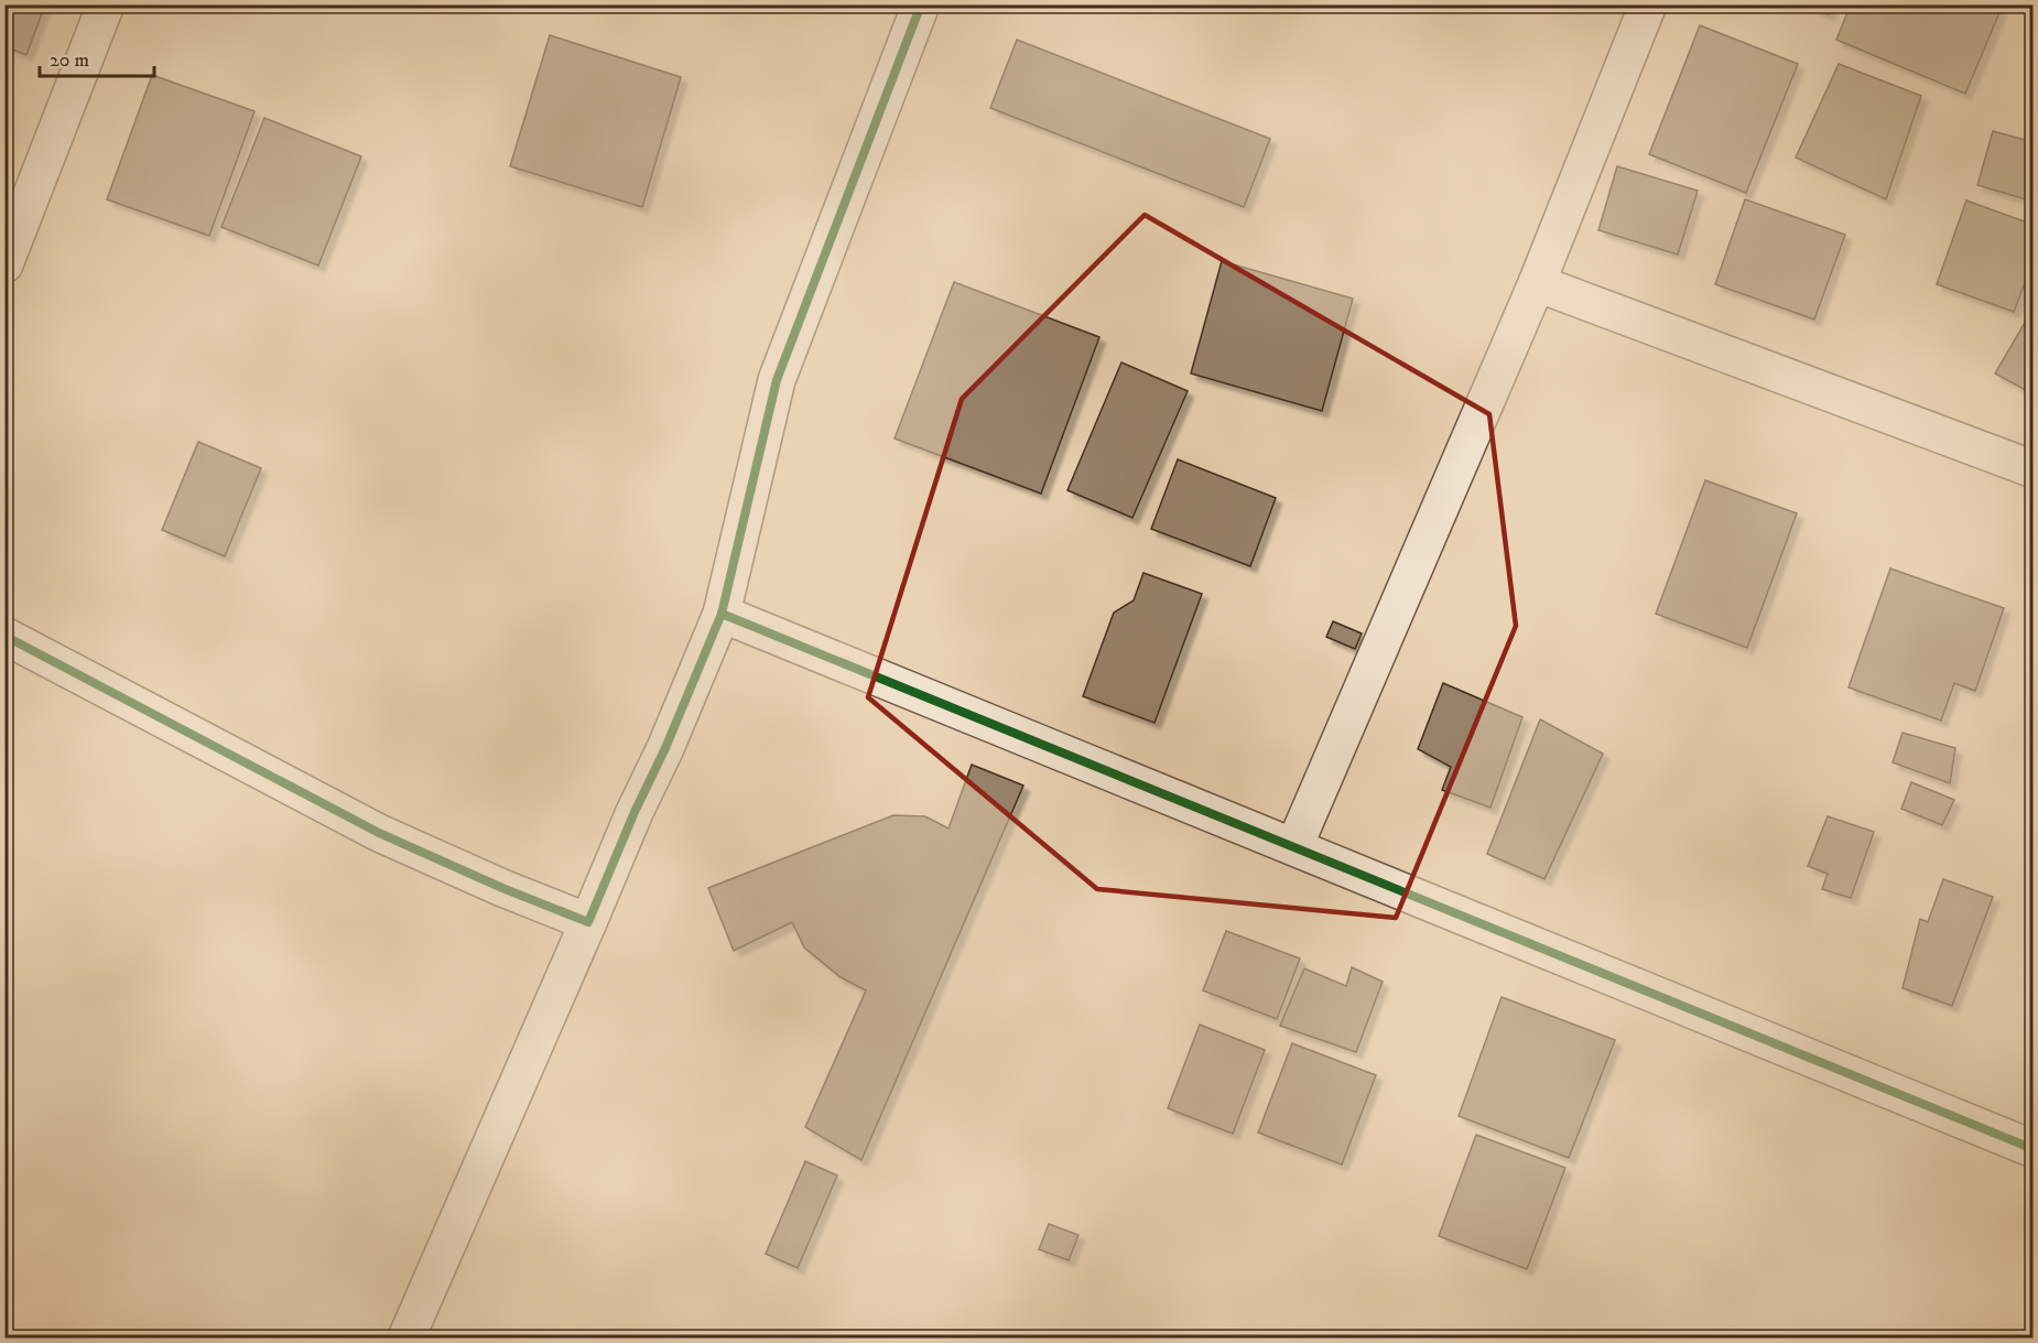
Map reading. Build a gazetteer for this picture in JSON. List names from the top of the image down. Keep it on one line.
{"scale_bar":"20 m"}
